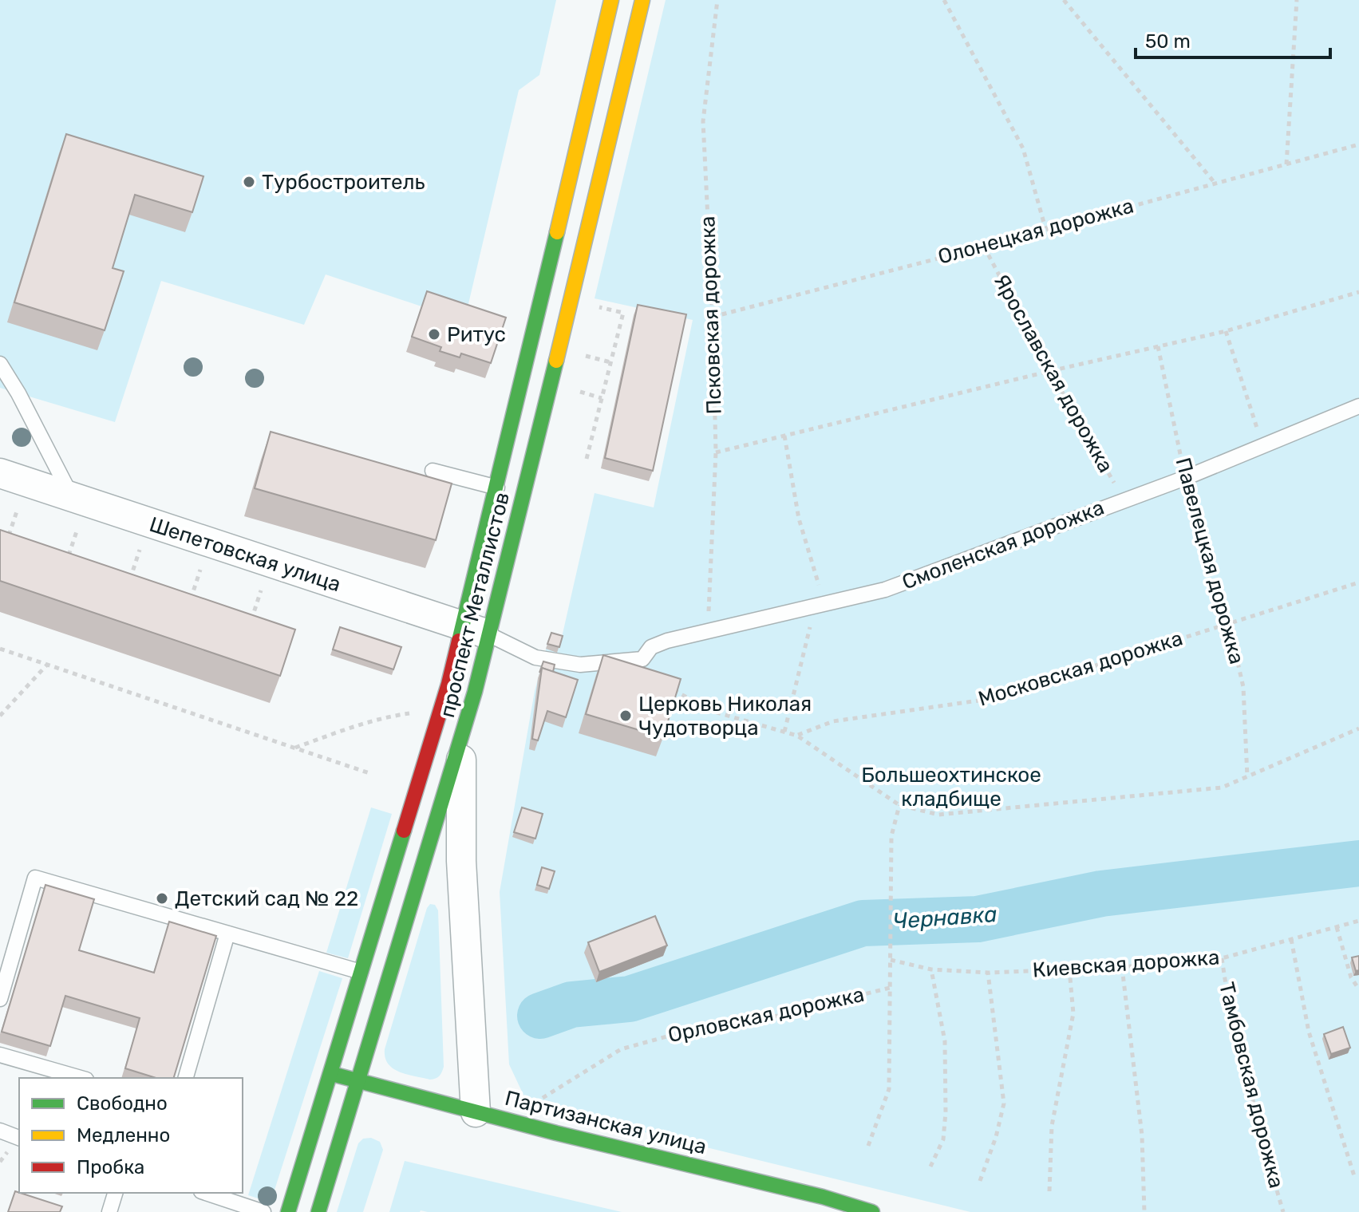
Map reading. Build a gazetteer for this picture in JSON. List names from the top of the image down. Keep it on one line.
{"streets":{"street":["Шепетовская улица","проспект Металлистов","Партизанская улица"],"lane":["Смоленская дорожка"],"path":["Олонецкая дорожка","Псковская дорожка","Ярославская дорожка","Павелецкая дорожка","Московская дорожка","Киевская дорожка","Орловская дорожка","Тамбовская дорожка"]},"crossings":[["Олонецкая дорожка","Псковская дорожка"],["Олонецкая дорожка","Ярославская дорожка"],["Псковская дорожка","Смоленская дорожка"],["Ярославская дорожка","Смоленская дорожка"],["Смоленская дорожка","Павелецкая дорожка"],["Шепетовская улица","проспект Металлистов"],["Павелецкая дорожка","Московская дорожка"],["проспект Металлистов","Партизанская улица"],["Киевская дорожка","Тамбовская дорожка"]],"water":["Чернавка"],"parks":["Большеохтинское кладбище"],"places":["Турбостроитель","Ритус","Церковь Николая Чудотворца","Детский сад № 22"],"legend":["Свободно","Медленно","Пробка"],"scale_bar":"50 m"}
